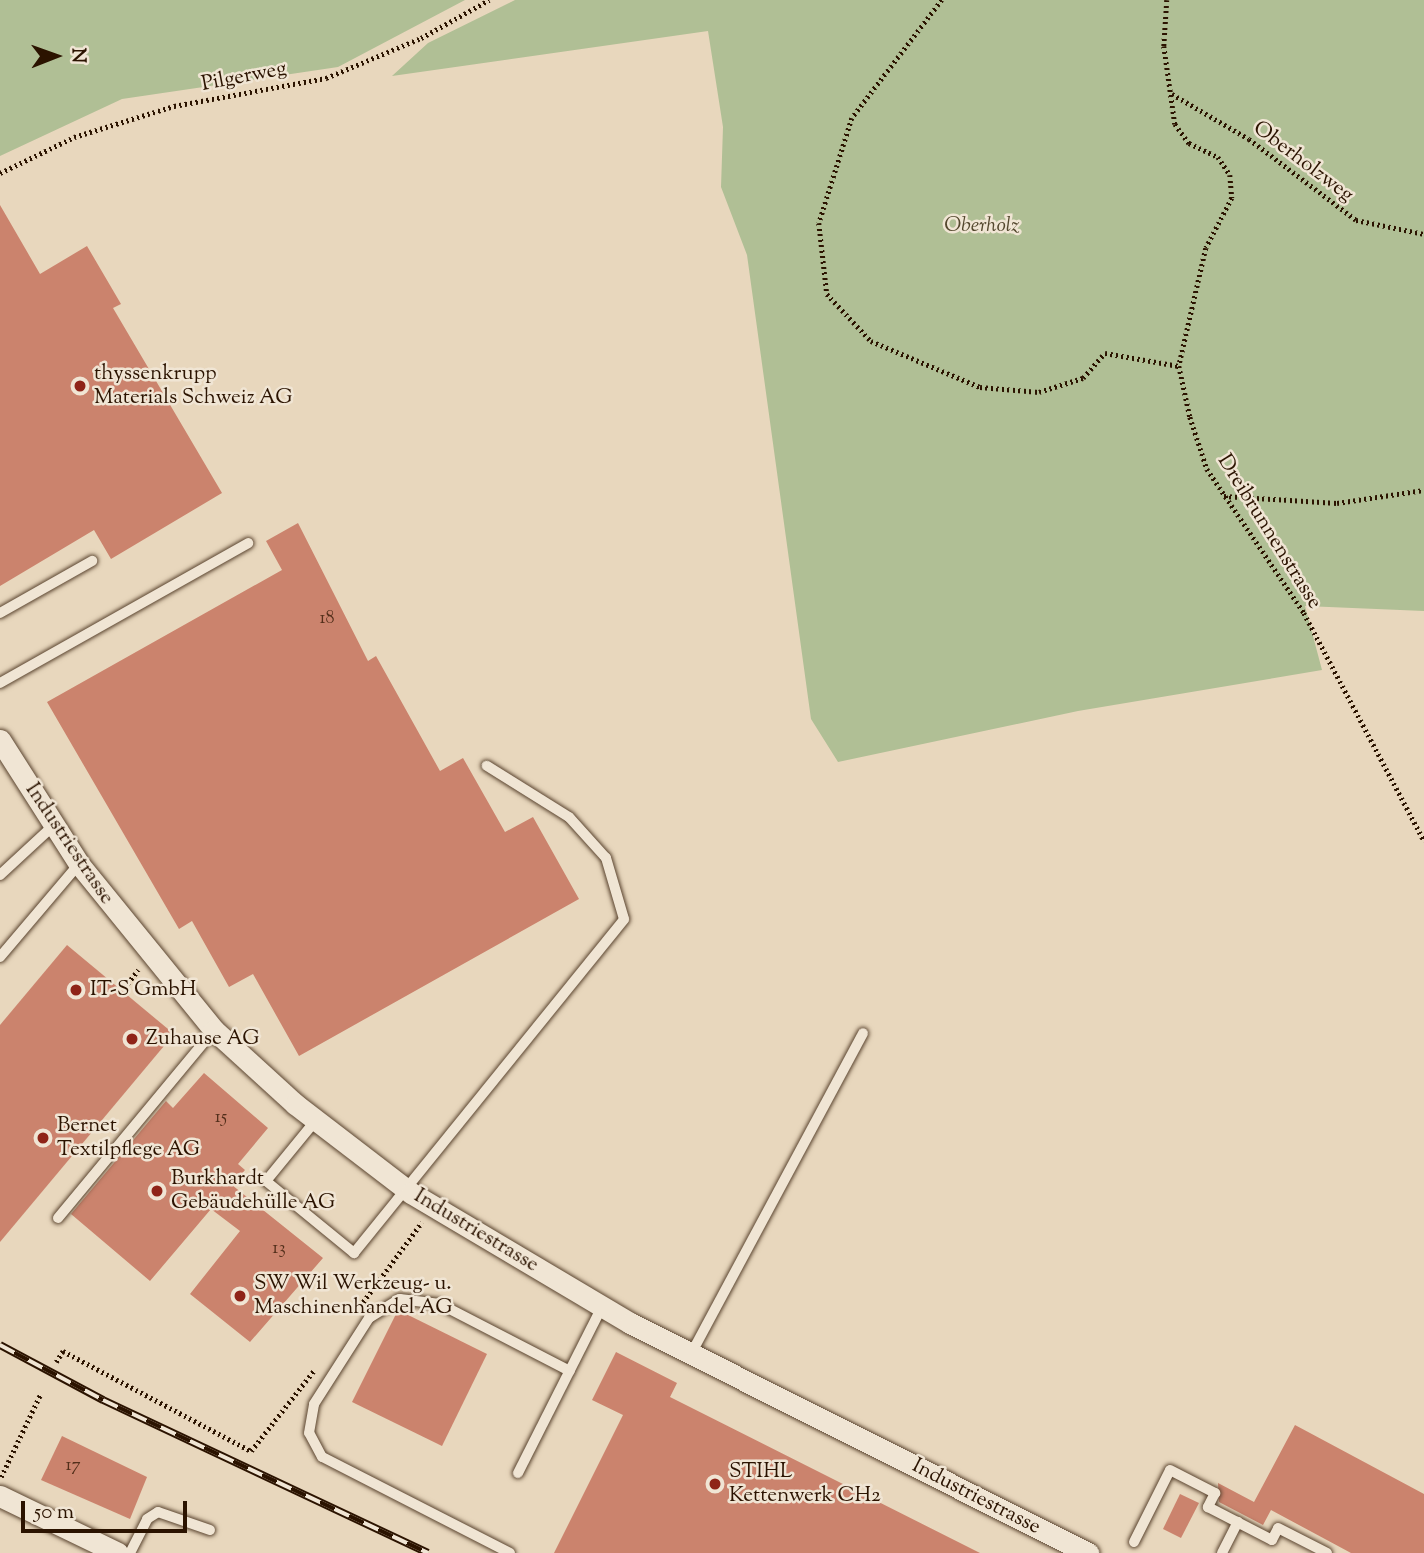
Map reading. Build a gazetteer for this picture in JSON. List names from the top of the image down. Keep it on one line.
{"streets":{"street":["Industriestrasse"],"path":["Pilgerweg","Oberholzweg","Dreibrunnenstrasse"]},"crossings":[["Oberholzweg","Dreibrunnenstrasse"]],"parks":["Oberholz"],"places":["thyssenkrupp Materials Schweiz AG","IT-S GmbH","Zuhause AG","Bernet Textilpflege AG","Burkhardt Gebäudehülle AG","SW Wil Werkzeug- u. Maschinenhandel AG","STIHL Kettenwerk CH2"],"house_numbers":["18","15","13","17"],"scale_bar":"50 m","north":"right"}
